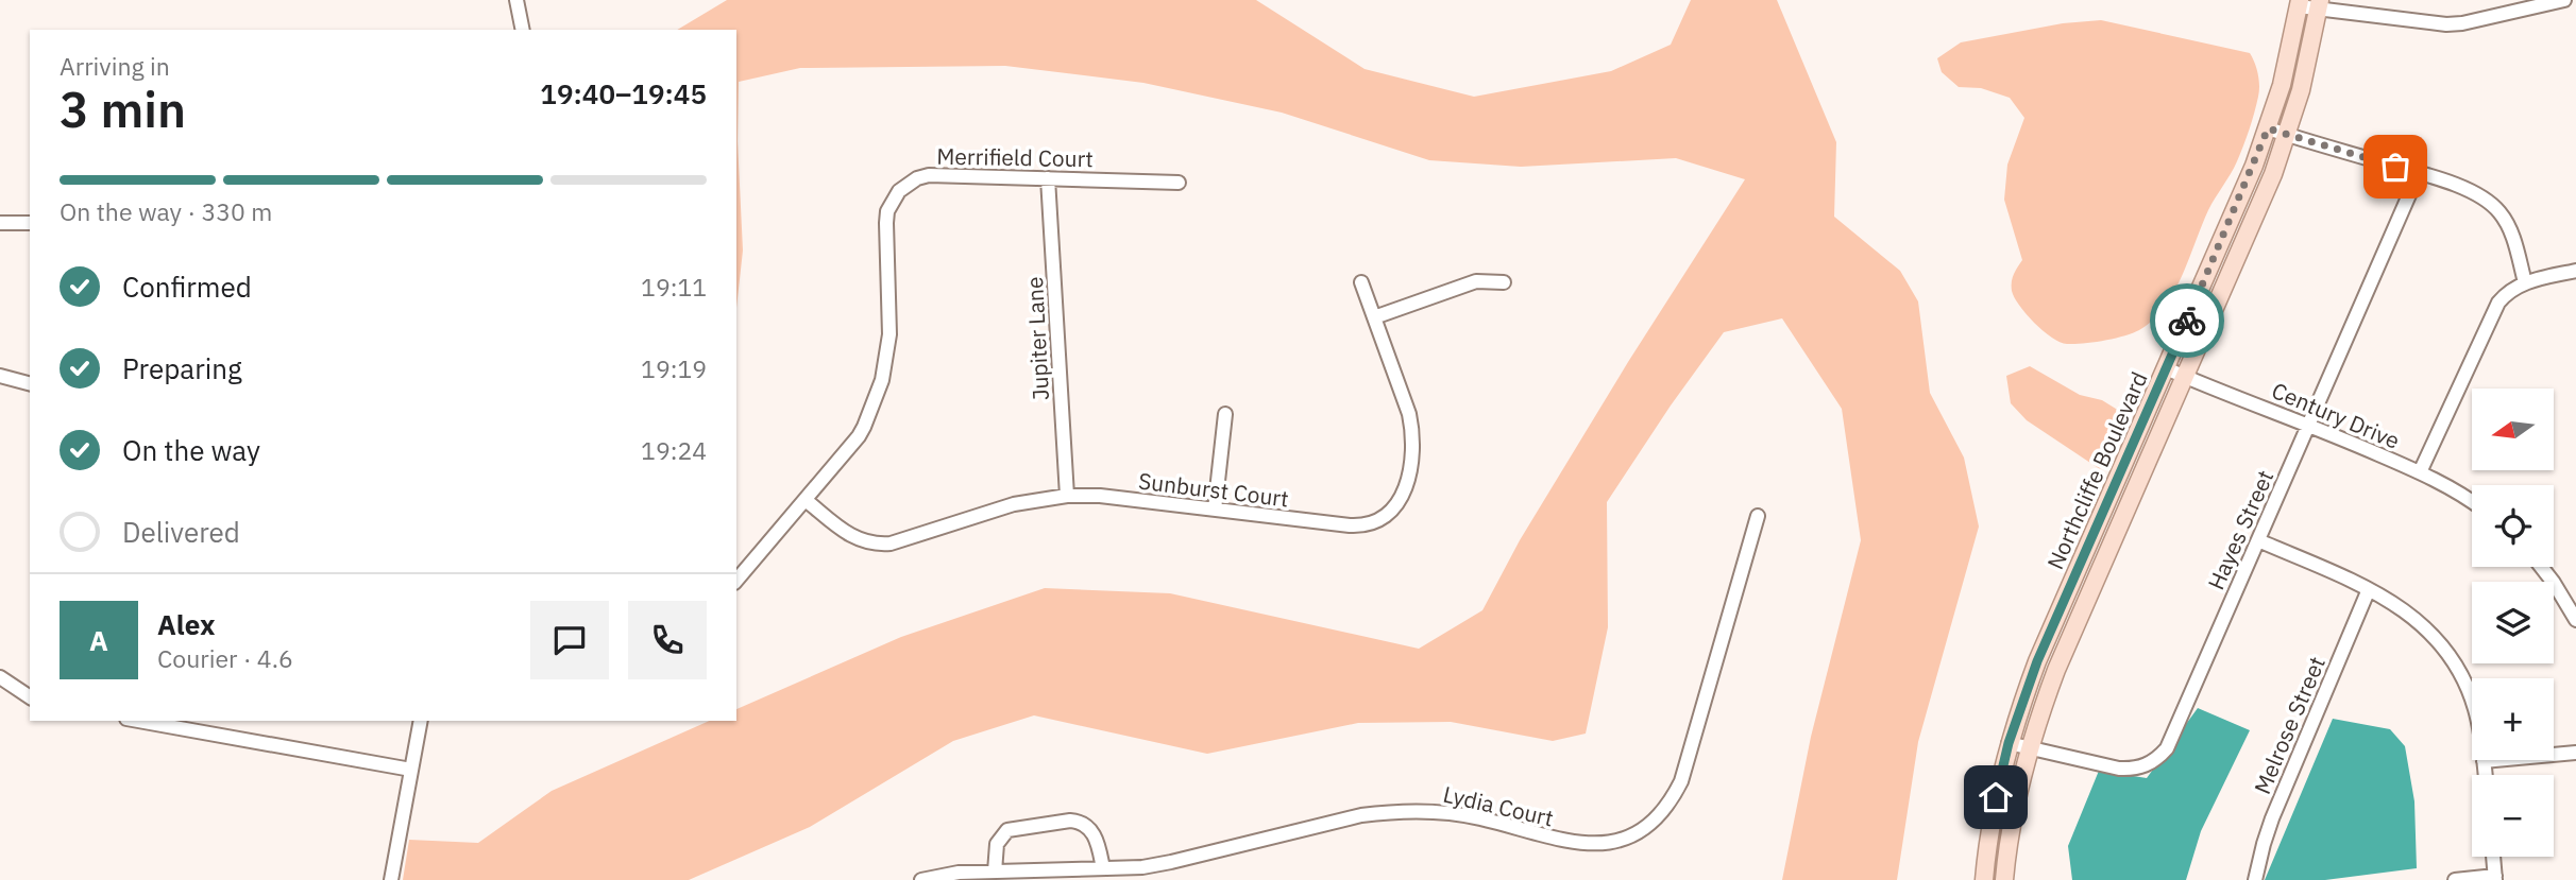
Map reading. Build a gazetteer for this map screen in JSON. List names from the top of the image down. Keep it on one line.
{"streets":{"main road":["Northcliffe Boulevard"],"street":["Merrifield Court","Jupiter Lane","Century Drive","Sunburst Court","Hayes Street","Melrose Street","Lydia Court"]},"crossings":[["Merrifield Court","Jupiter Lane"],["Merrifield Court","Sunburst Court"],["Jupiter Lane","Sunburst Court"],["Century Drive","Northcliffe Boulevard"],["Century Drive","Hayes Street"],["Northcliffe Boulevard","Hayes Street"]],"north":"left","page":{"heading":["3 min","Arriving in","19:40–19:45"],"panel":["Alex","Courier · 4.6"],"bar":"On the way · 330 m","list":[["Confirmed","19:11"],["Preparing","19:19"],["On the way","19:24"],"Delivered"],"map_buttons":["+","−"],"round":"A"}}
